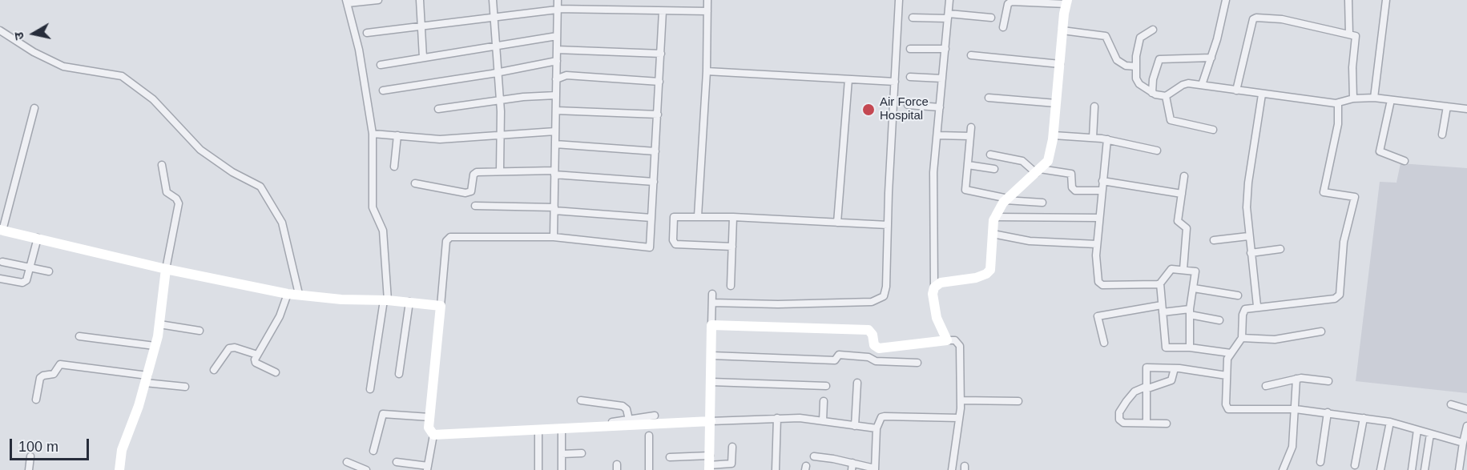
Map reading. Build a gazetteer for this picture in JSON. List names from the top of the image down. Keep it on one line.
{"places":["Air Force Hospital"],"scale_bar":"100 m","north":"left"}
